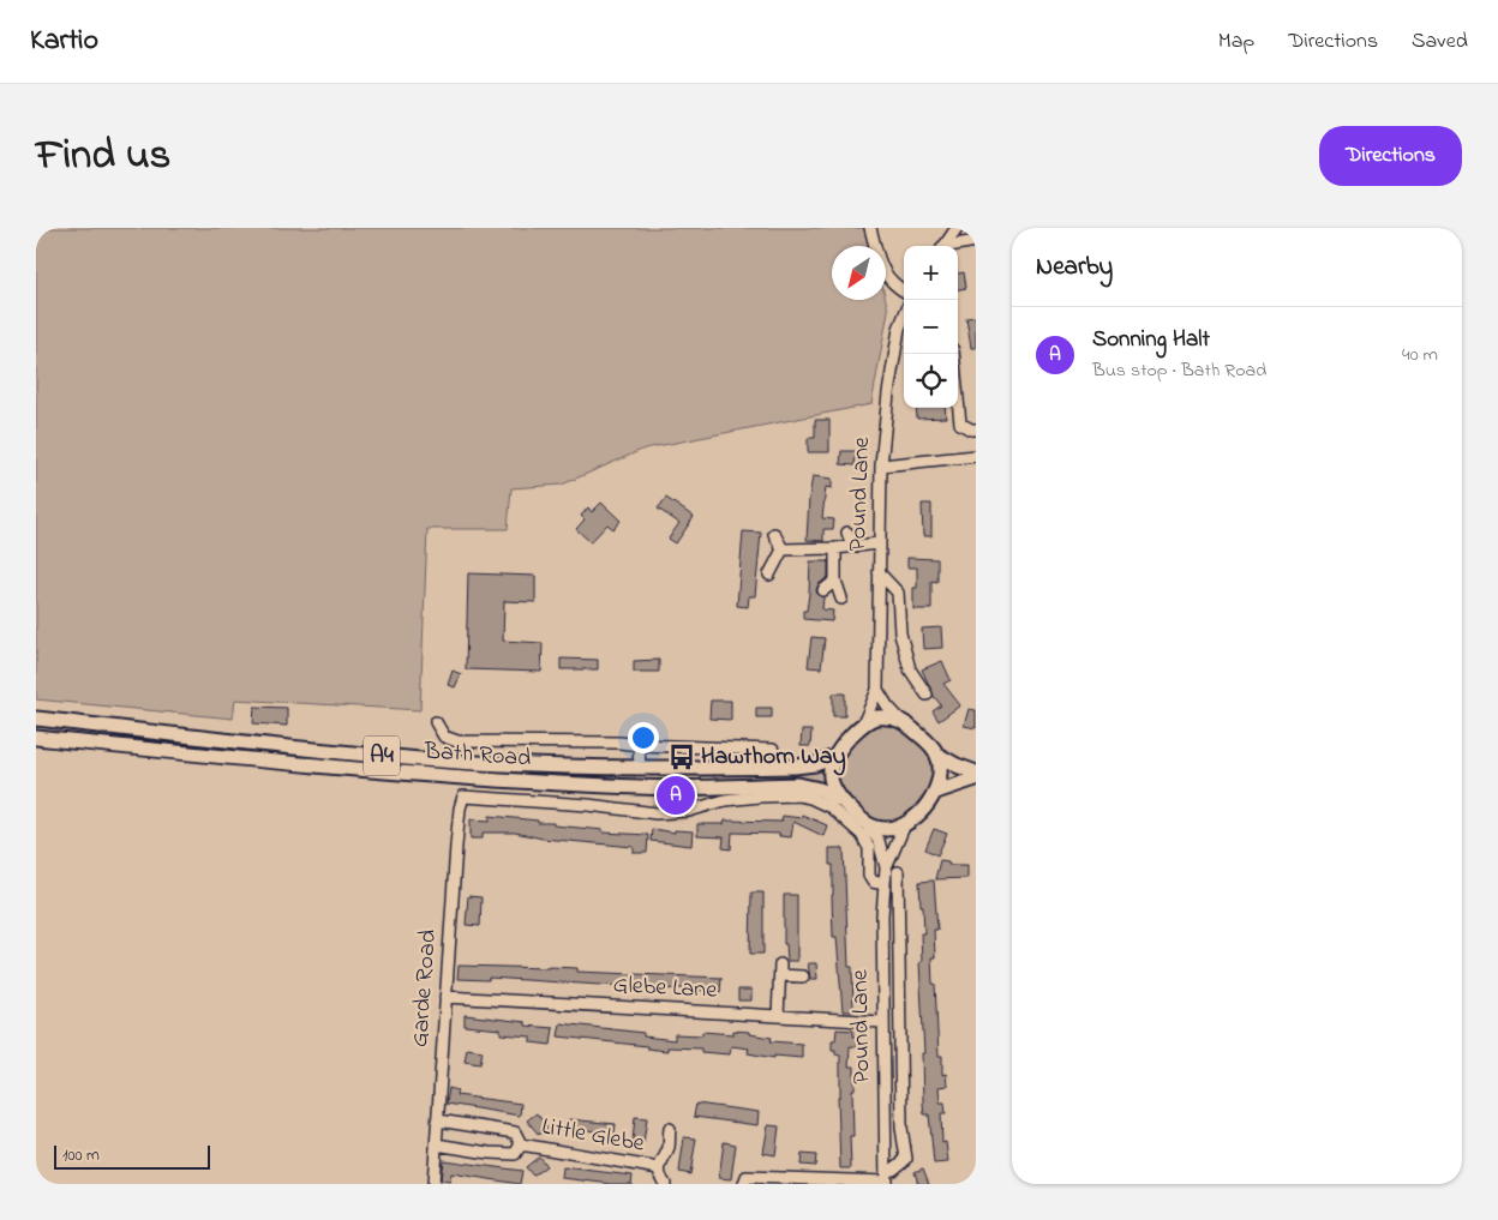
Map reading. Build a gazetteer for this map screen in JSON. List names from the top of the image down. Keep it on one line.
{"streets":{"main road":["A4","Bath Road"],"street":["Pound Lane","Garde Road","Glebe Lane","Little Glebe"]},"crossings":[["Pound Lane","Bath Road"],["Pound Lane","Garde Road"],["Pound Lane","Glebe Lane"],["Garde Road","Glebe Lane"],["Garde Road","Little Glebe"]],"places":{"bus stop":["Hawthorn Way"]},"scale_bar":"100 m","north":"bottom left","page":{"header":"Kartio","nav":["Map","Directions","Saved"],"title":"Find us","buttons":"Directions","heading":"Nearby","map_buttons":["+","−"],"list":[{"mark":"A","name":"Sonning Halt","note":"Bus stop · Bath Road","value":"40 m"}],"pins":"A","scale":"100 m"}}
